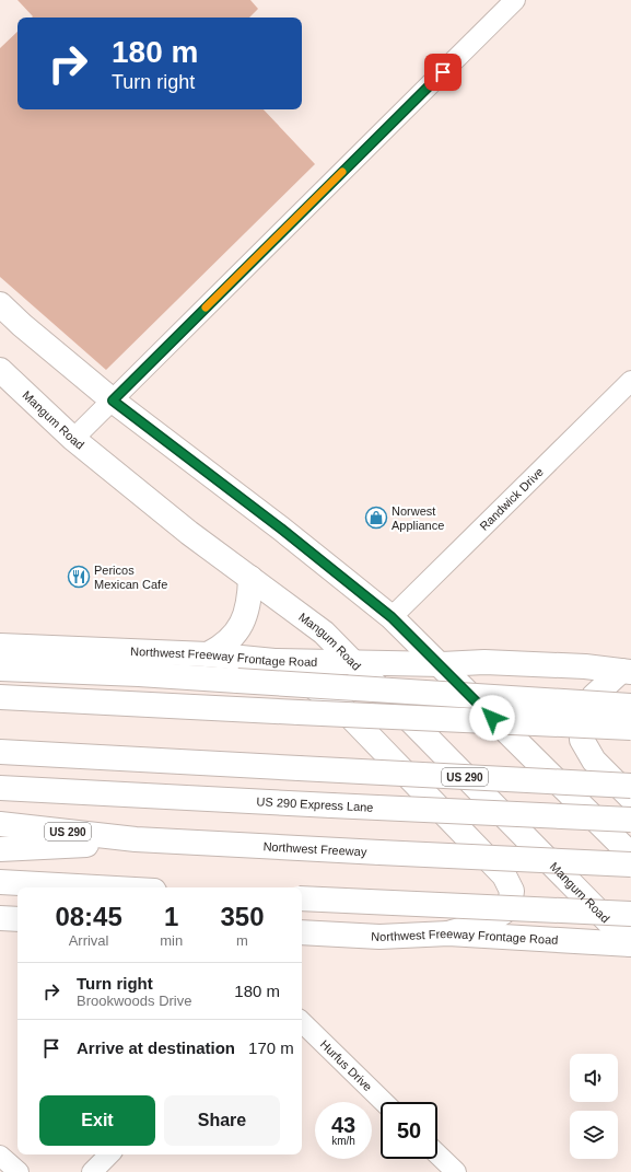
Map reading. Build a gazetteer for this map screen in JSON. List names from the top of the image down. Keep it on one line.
{"streets":{"main road":["Mangum Road","Northwest Freeway Frontage Road","US 290","US 290 Express Lane","Northwest Freeway"],"street":["Randwick Drive","Hurfus Drive"]},"crossings":[["Mangum Road","Northwest Freeway Frontage Road"]],"places":{"shop":["Norwest Appliance"],"restaurant":["Pericos Mexican Cafe"]},"page":{"turn":["180 m","Turn right"],"eta":["08:45","Arrival","1","min","350","m"],"list":[{"name":"Turn right","note":"Brookwoods Drive","value":"180 m"},{"name":"Arrive at destination","value":"170 m"}],"buttons":["Exit","Share"],"speed":"43 km/h","limit":"50"}}
